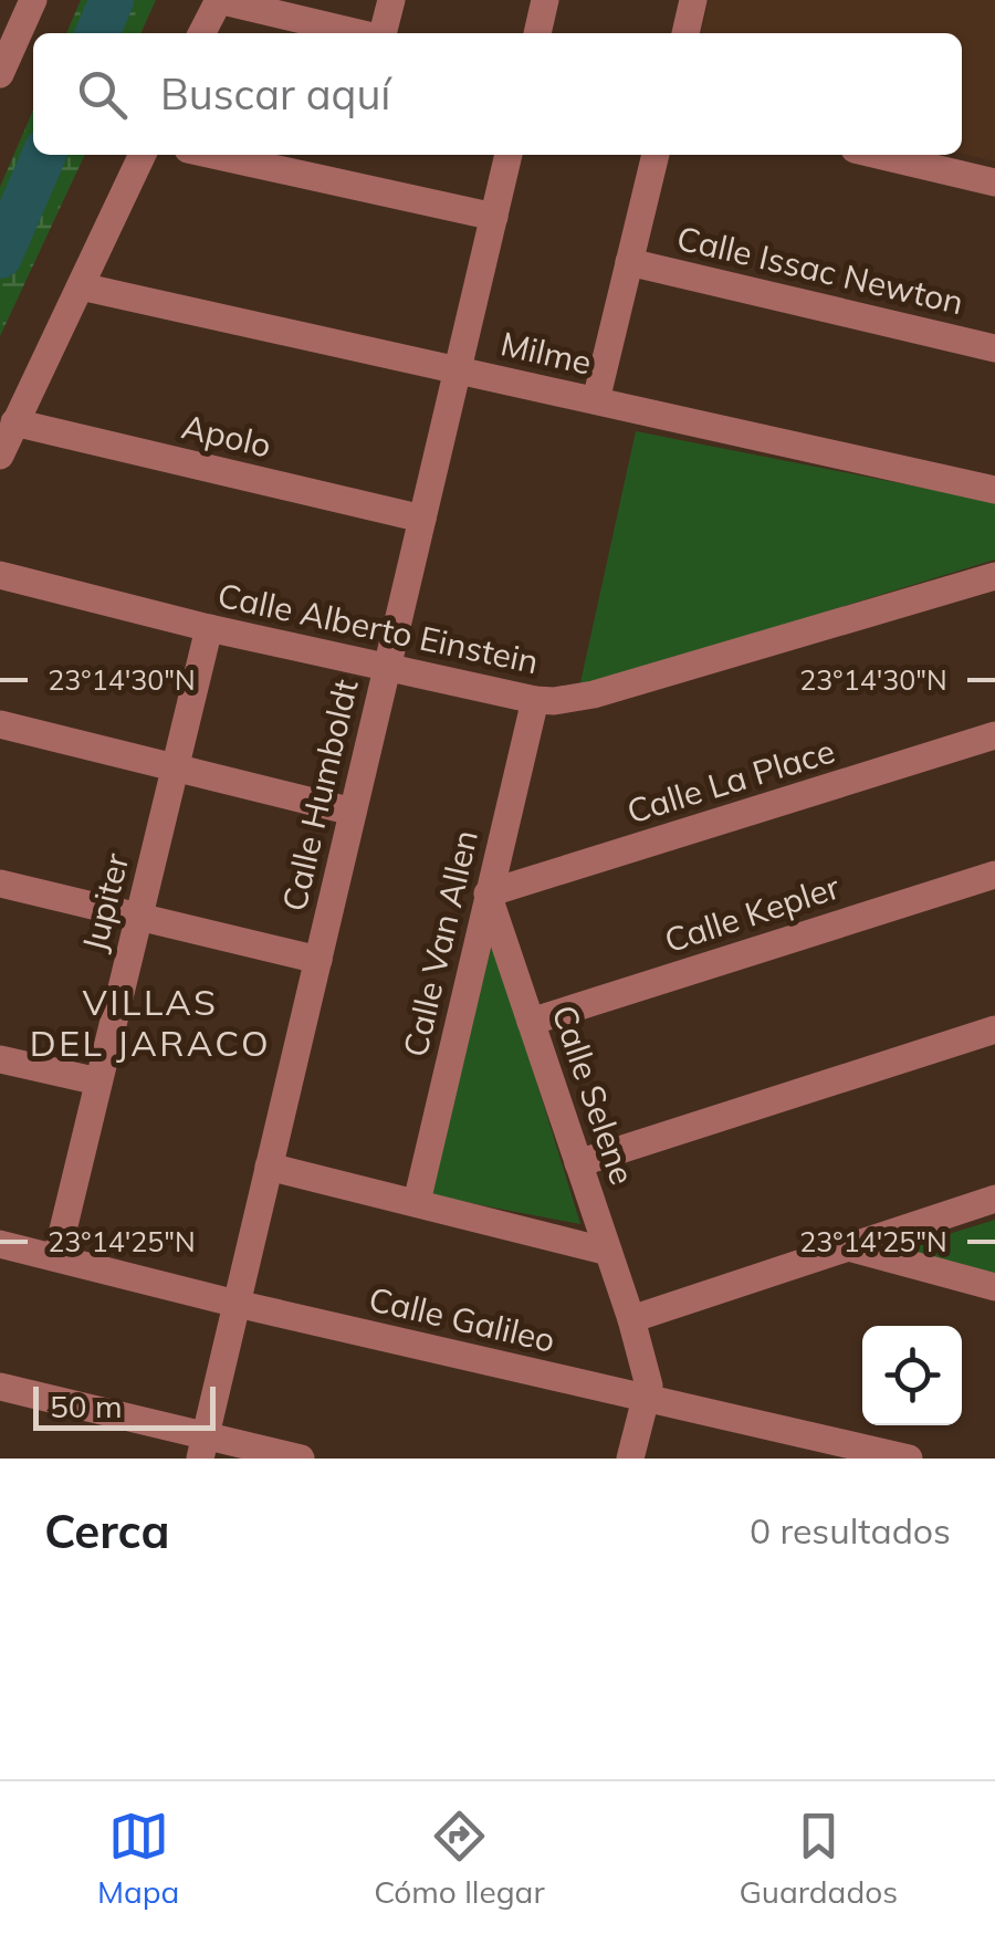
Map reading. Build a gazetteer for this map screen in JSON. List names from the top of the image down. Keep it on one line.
{"streets":{"street":["Calle Issac Newton","Milme","Apolo","Calle Alberto Einstein","Calle La Place","Calle Humboldt","Jupiter","Calle Kepler","Calle Van Allen","Calle Selene","Calle Galileo"]},"crossings":[["Milme","Calle Humboldt"],["Apolo","Calle Humboldt"],["Calle Alberto Einstein","Calle Humboldt"],["Calle Alberto Einstein","Jupiter"],["Calle Alberto Einstein","Calle Van Allen"],["Calle La Place","Calle Van Allen"],["Calle La Place","Calle Selene"],["Calle Humboldt","Calle Galileo"],["Jupiter","Calle Galileo"],["Calle Kepler","Calle Selene"],["Calle Van Allen","Calle Selene"],["Calle Selene","Calle Galileo"]],"districts":["VILLAS DEL JARACO"],"scale_bar":"50 m","page":{"search":"Buscar aquí","scale":"50 m","heading":["Cerca","0 resultados"],"nav":["Mapa","Cómo llegar","Guardados"]},"coordinates":["23°14'30\"N","23°14'25\"N"]}
